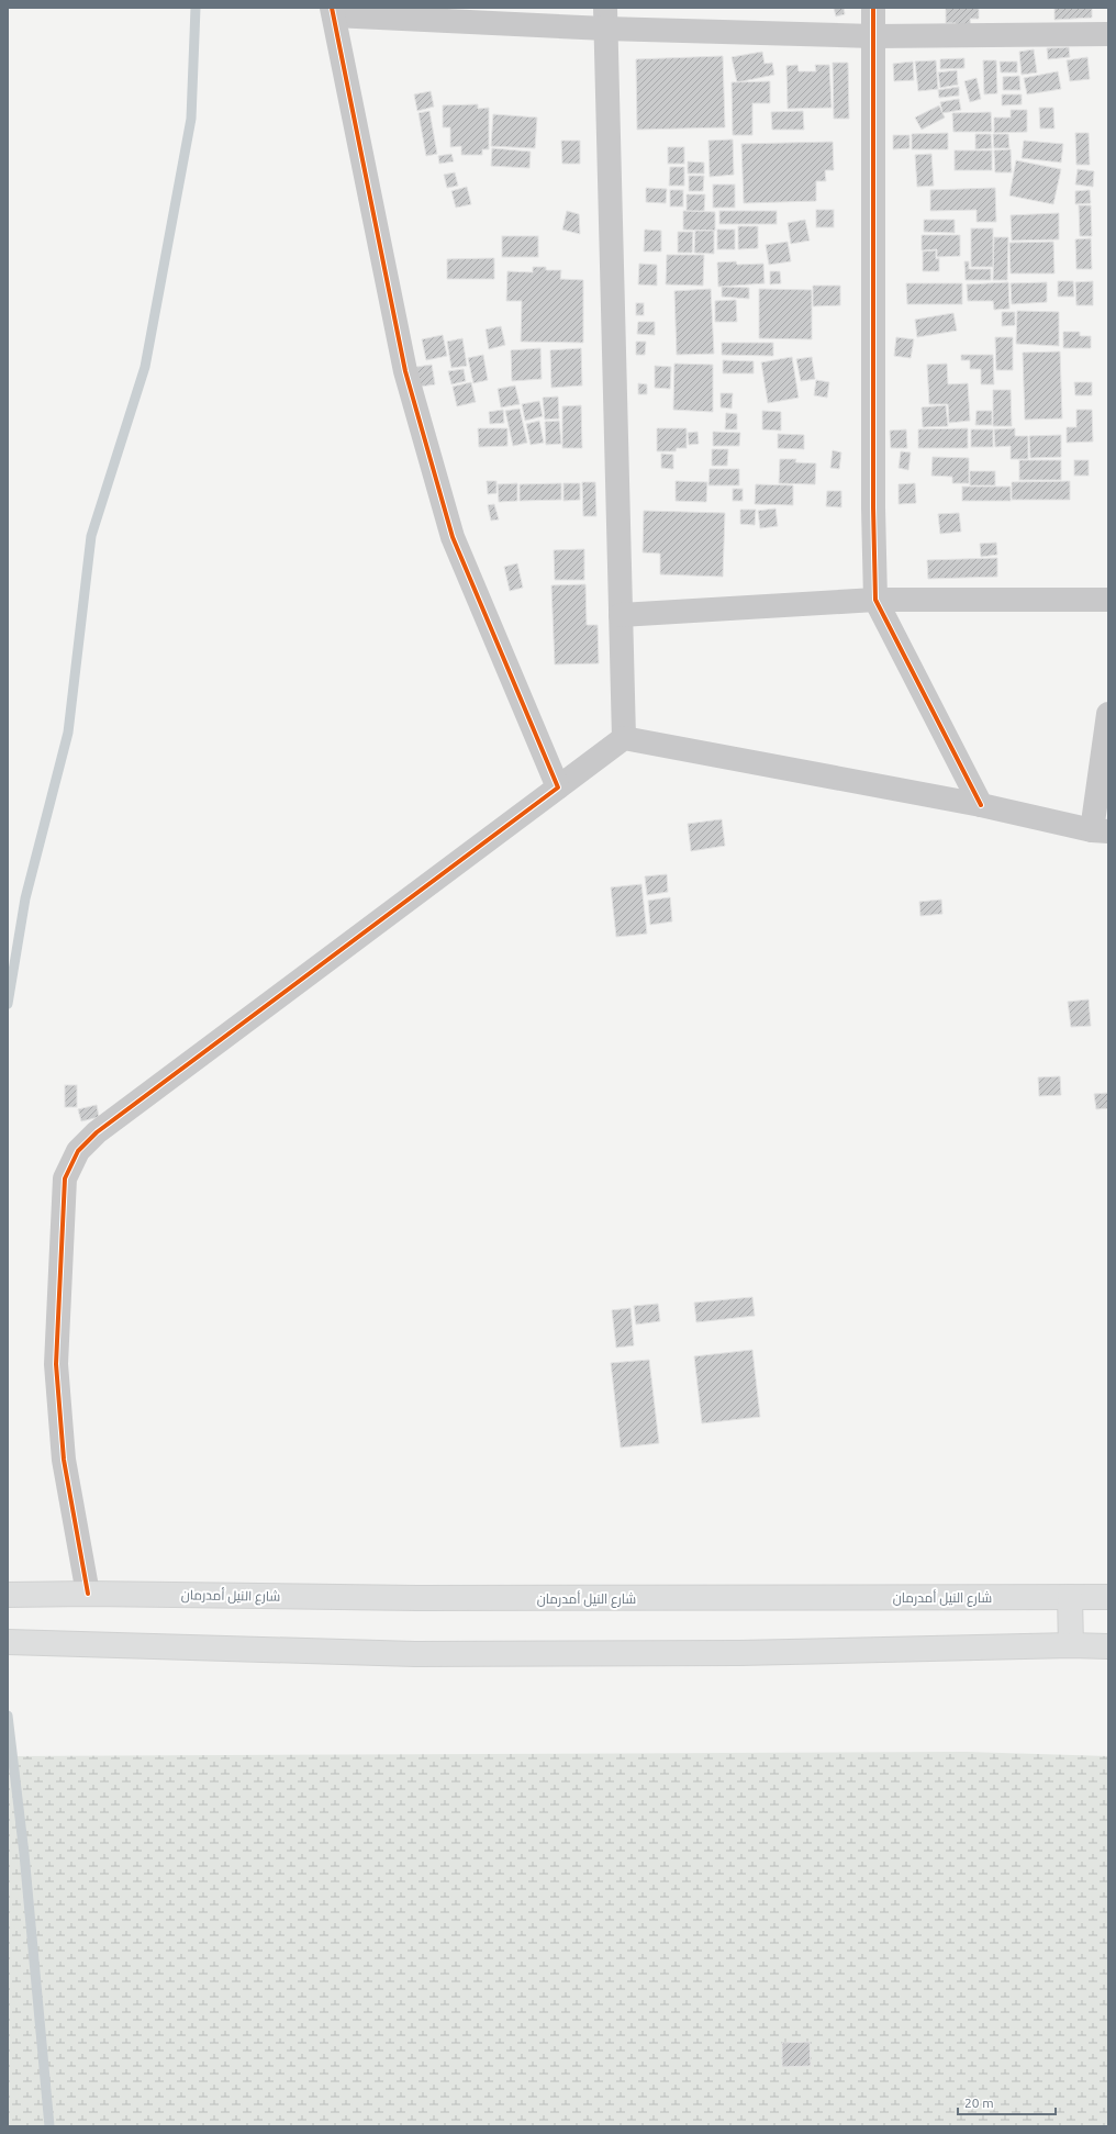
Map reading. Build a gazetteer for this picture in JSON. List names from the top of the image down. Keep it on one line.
{"streets":{"main road":["شارع النيل أمدرمان"]},"scale_bar":"20 m"}
